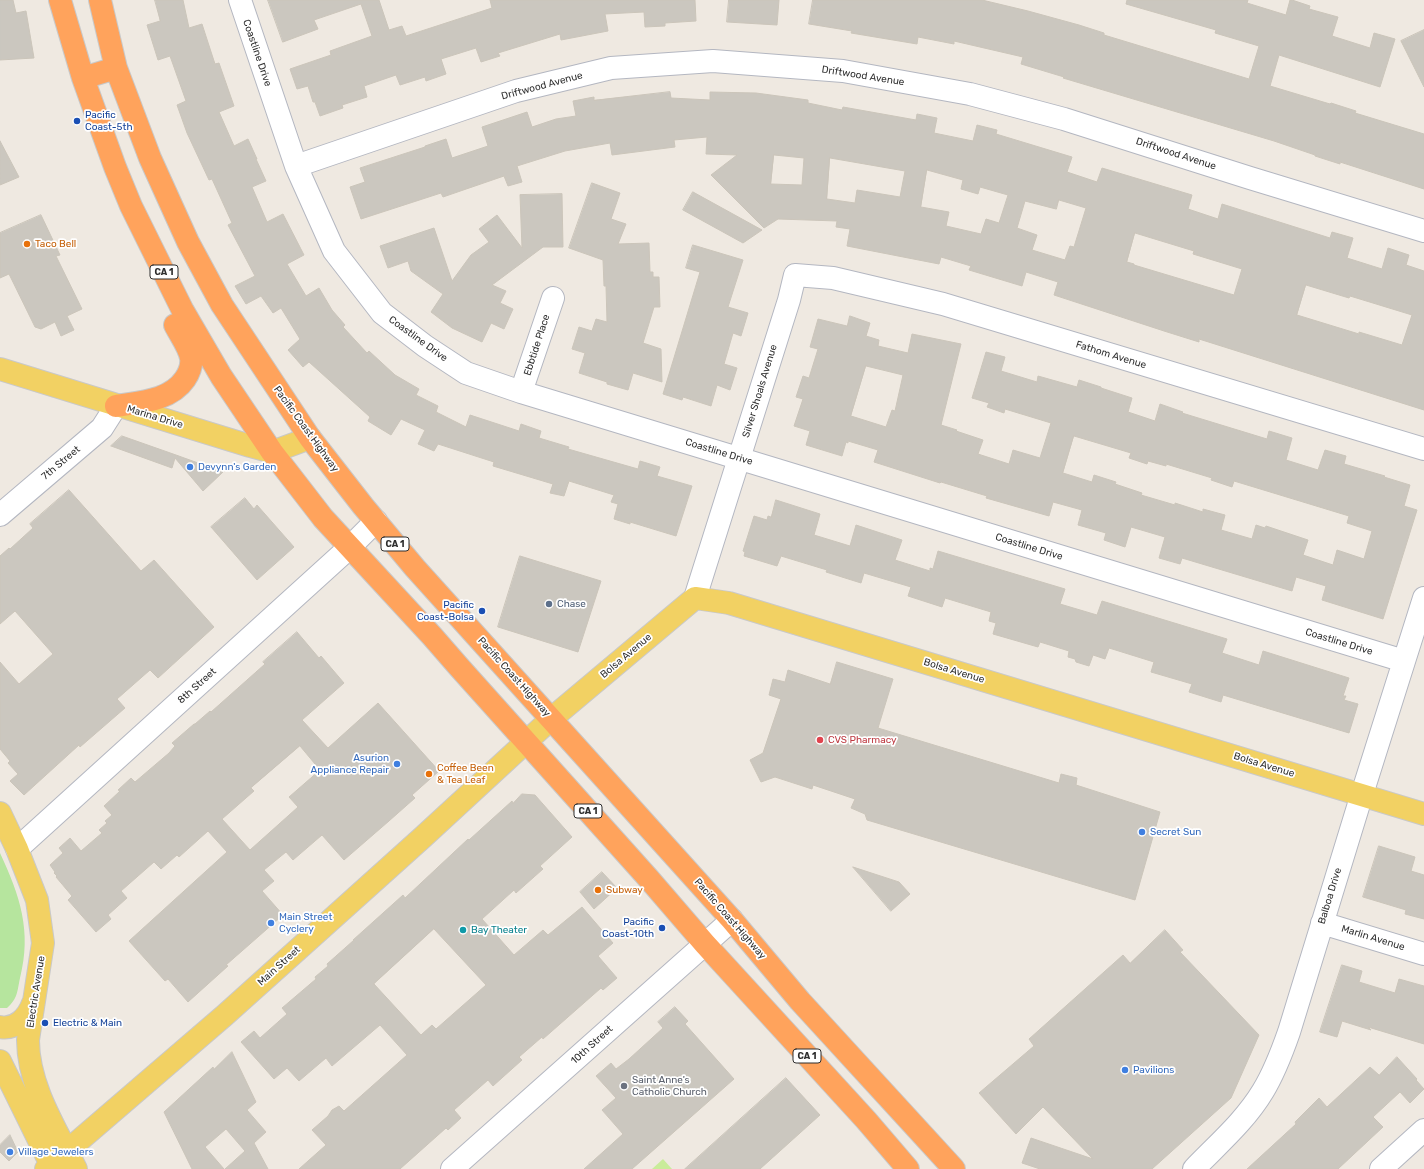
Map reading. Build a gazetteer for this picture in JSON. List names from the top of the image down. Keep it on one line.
{"streets":{"highway":["CA 1","Pacific Coast Highway"],"main road":["Marina Drive","Bolsa Avenue","Main Street","Electric Avenue"],"street":["Coastline Drive","Driftwood Avenue","Ebbtide Place","Fathom Avenue","Silver Shoals Avenue","7th Street","8th Street","Balboa Drive","Marlin Avenue","10th Street"]},"crossings":[["Coastline Drive","Driftwood Avenue"],["Coastline Drive","Ebbtide Place"],["Coastline Drive","Silver Shoals Avenue"],["Coastline Drive","Balboa Drive"],["CA 1","Marina Drive"],["CA 1","Bolsa Avenue"],["CA 1","8th Street"],["CA 1","Main Street"],["CA 1","10th Street"],["Fathom Avenue","Silver Shoals Avenue"],["Silver Shoals Avenue","Bolsa Avenue"],["Marina Drive","7th Street"],["Pacific Coast Highway","Bolsa Avenue"],["Pacific Coast Highway","8th Street"],["Pacific Coast Highway","10th Street"],["Bolsa Avenue","Balboa Drive"],["Bolsa Avenue","Main Street"],["8th Street","Electric Avenue"],["Balboa Drive","Marlin Avenue"],["Main Street","Electric Avenue"]],"places":["Pacific Coast-5th","Taco Bell","Devynn's Garden","Chase","Pacific Coast-Bolsa","CVS Pharmacy","Asurion Appliance Repair","Coffee Been & Tea Leaf","Secret Sun","Subway","Main Street Cyclery","Pacific Coast-10th","Bay Theater","Electric & Main","Pavilions","Saint Anne's Catholic Church","Village Jewelers"]}
